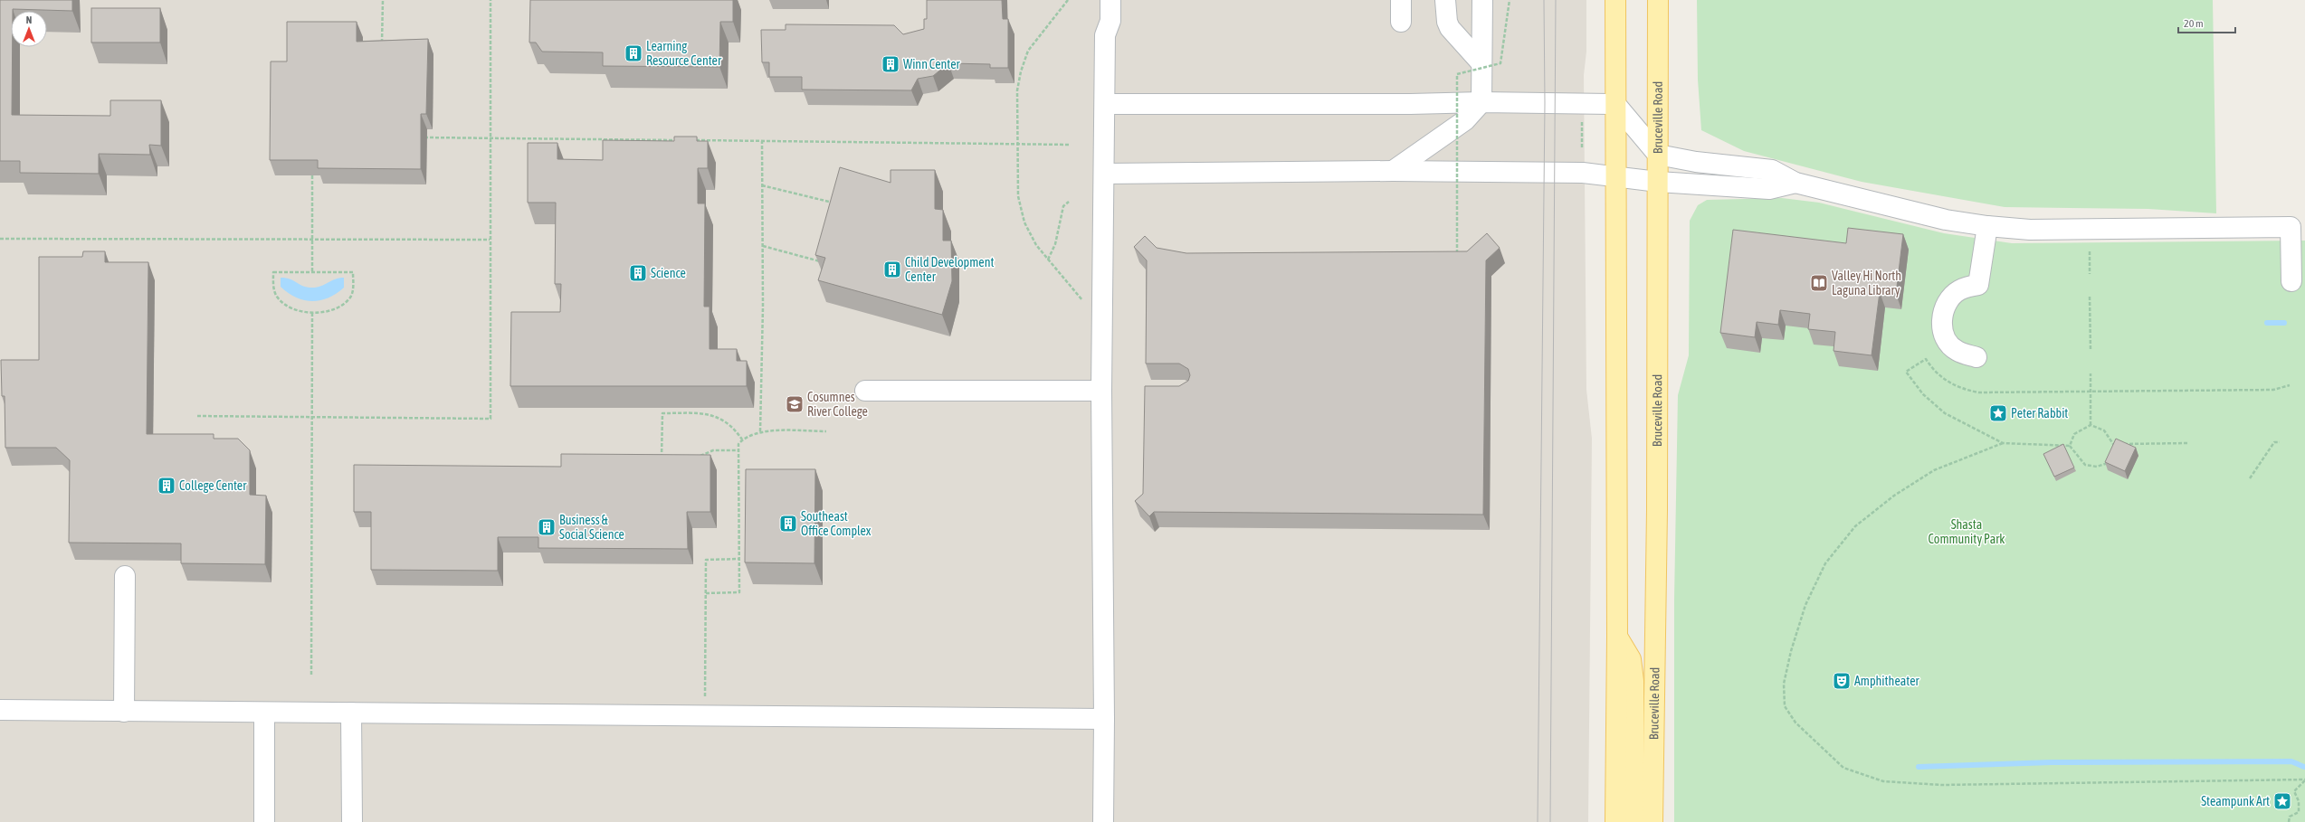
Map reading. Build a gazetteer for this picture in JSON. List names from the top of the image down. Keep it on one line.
{"streets":{"main road":["Bruceville Road"]},"parks":["Shasta Community Park"],"places":{"building":["Learning Resource Center","Winn Center","Child Development Center","Science","College Center","Southeast Office Complex","Business & Social Science"],"library":["Valley Hi North Laguna Library"],"school or university":["Cosumnes River College"],"place":["Peter Rabbit","Steampunk Art"],"theatre":["Amphitheater"]},"scale_bar":"20 m","north":"top"}
